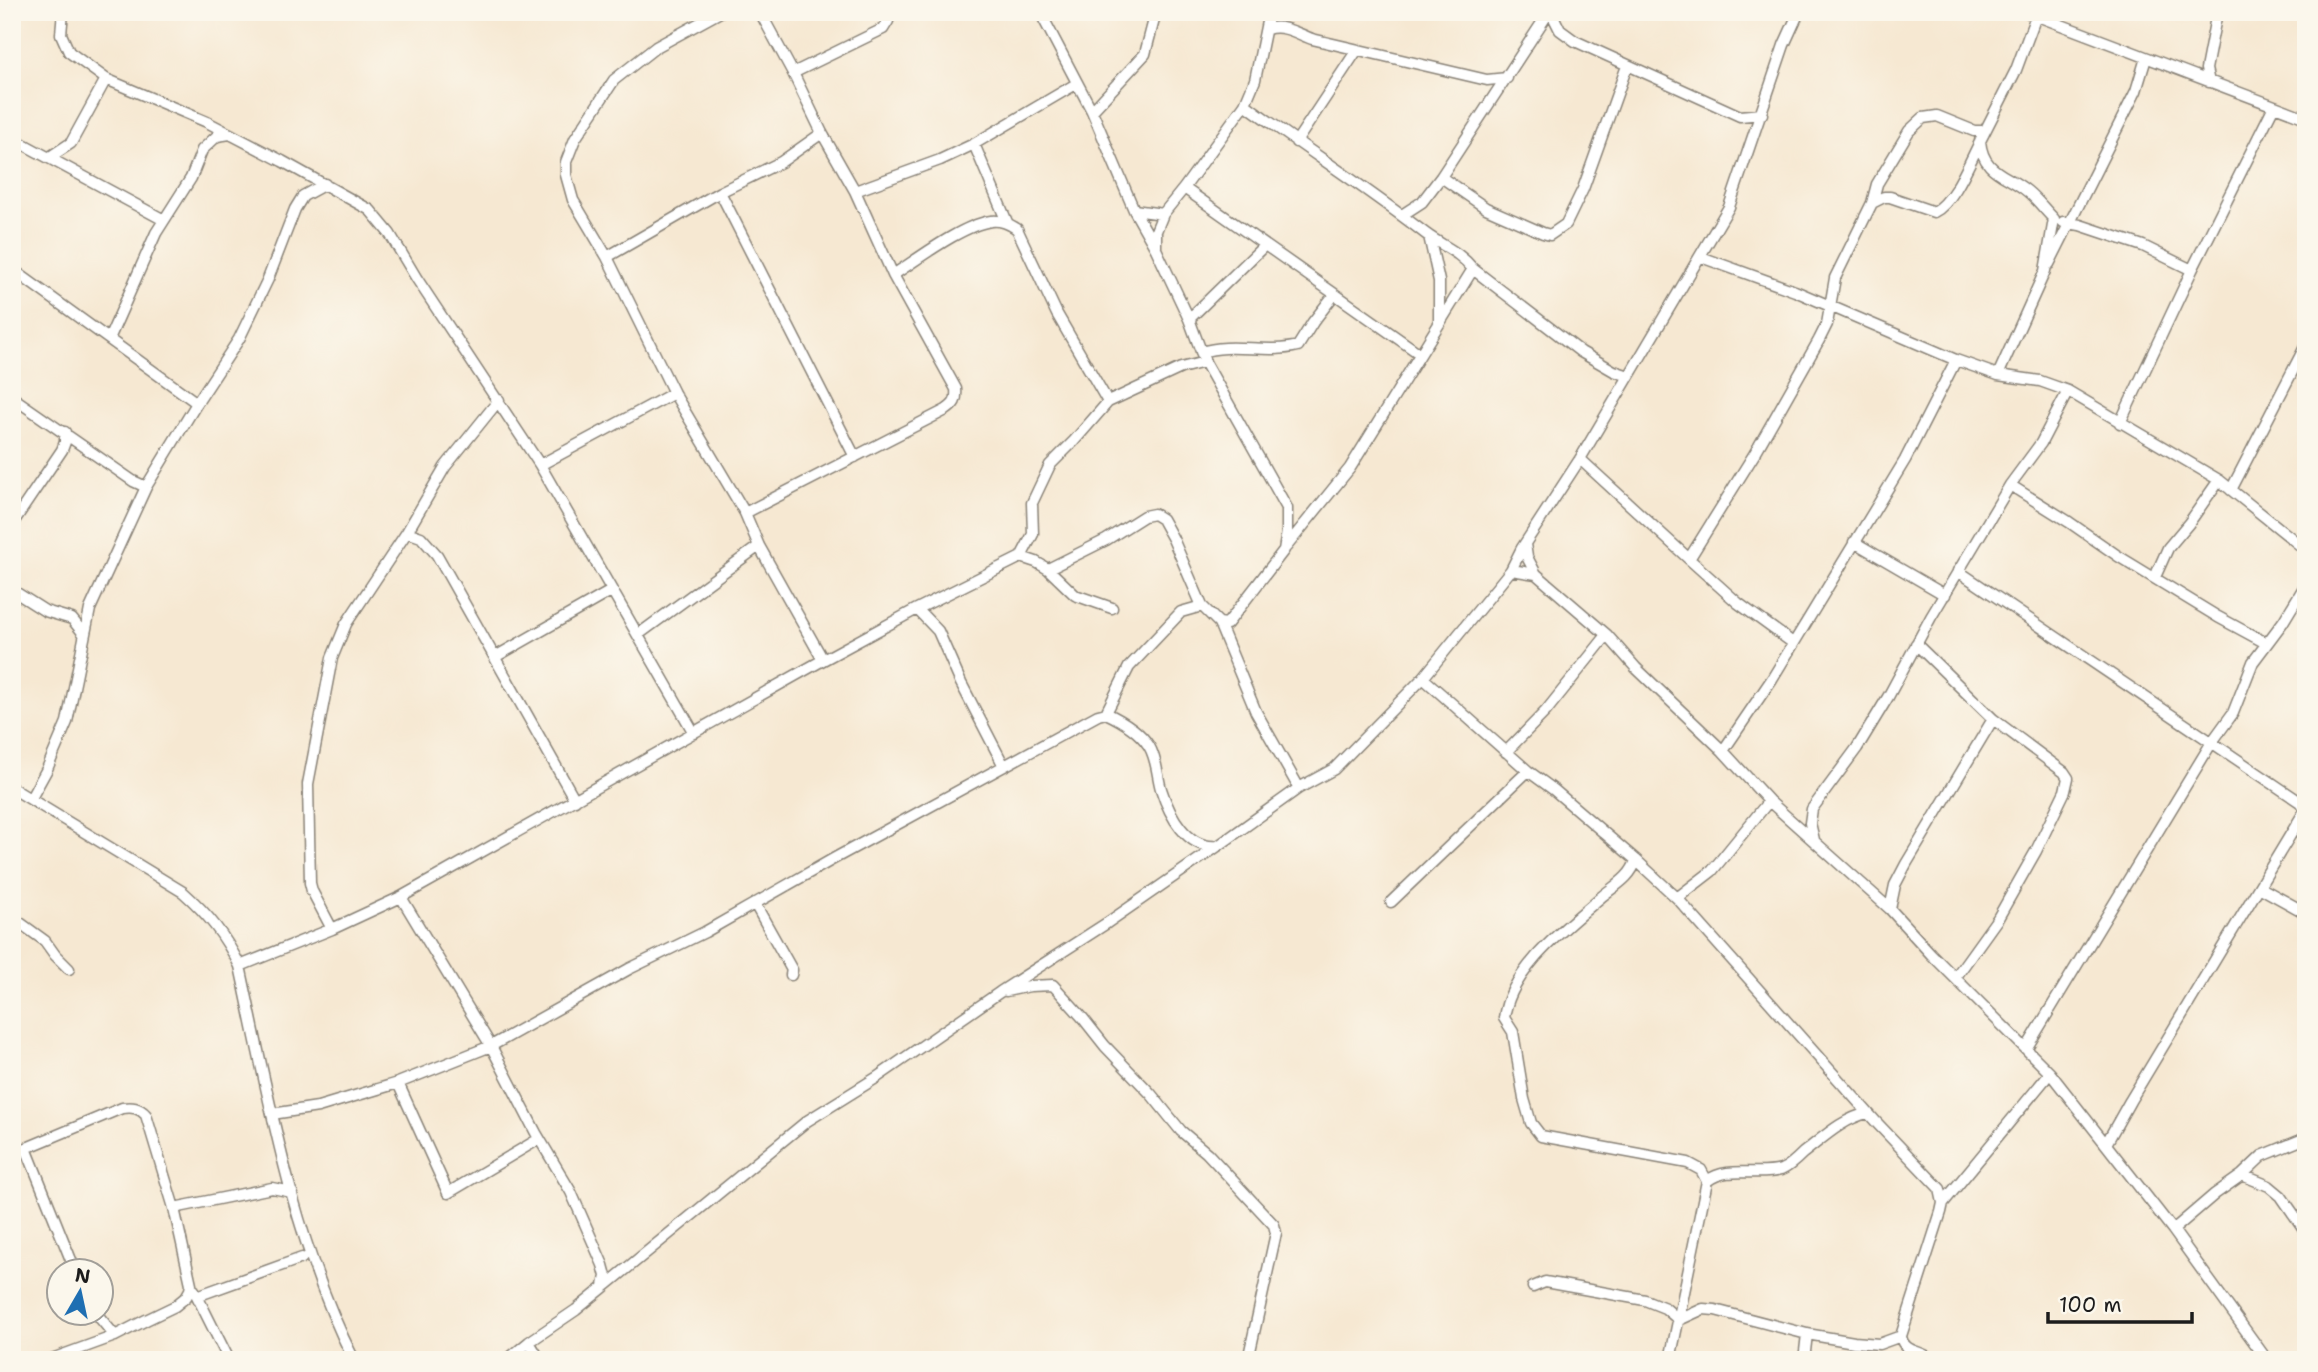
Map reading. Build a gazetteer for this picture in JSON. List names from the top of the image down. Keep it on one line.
{"scale_bar":"100 m","north":"top"}
